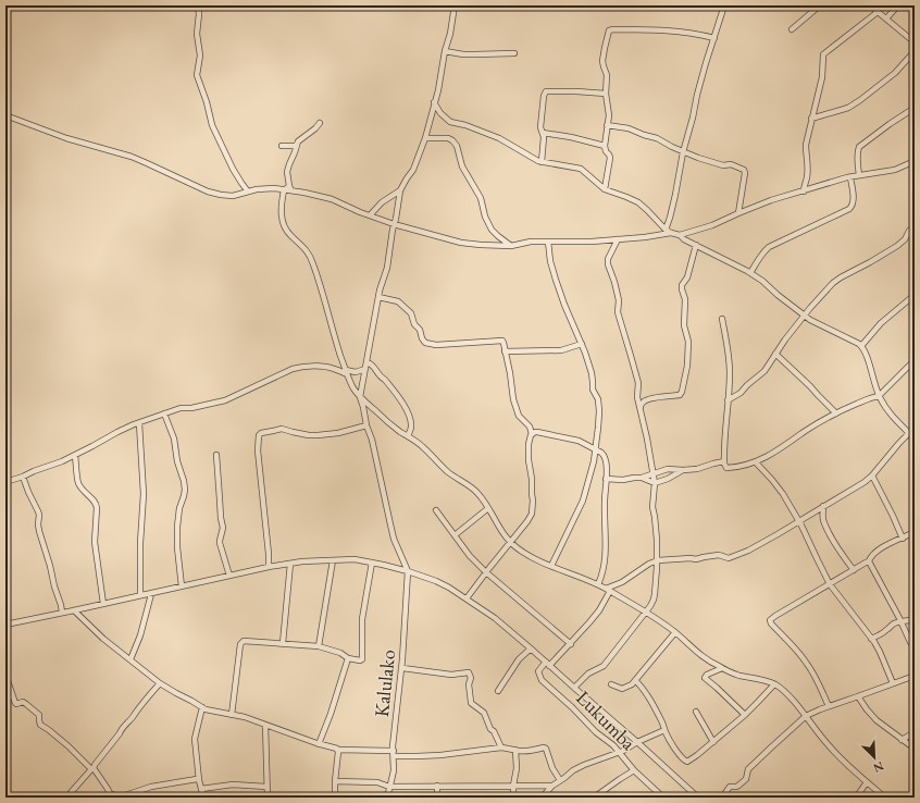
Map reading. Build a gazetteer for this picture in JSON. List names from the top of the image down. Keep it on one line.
{"streets":{"street":["Kalulako","Lukumba"]},"north":"bottom right"}
